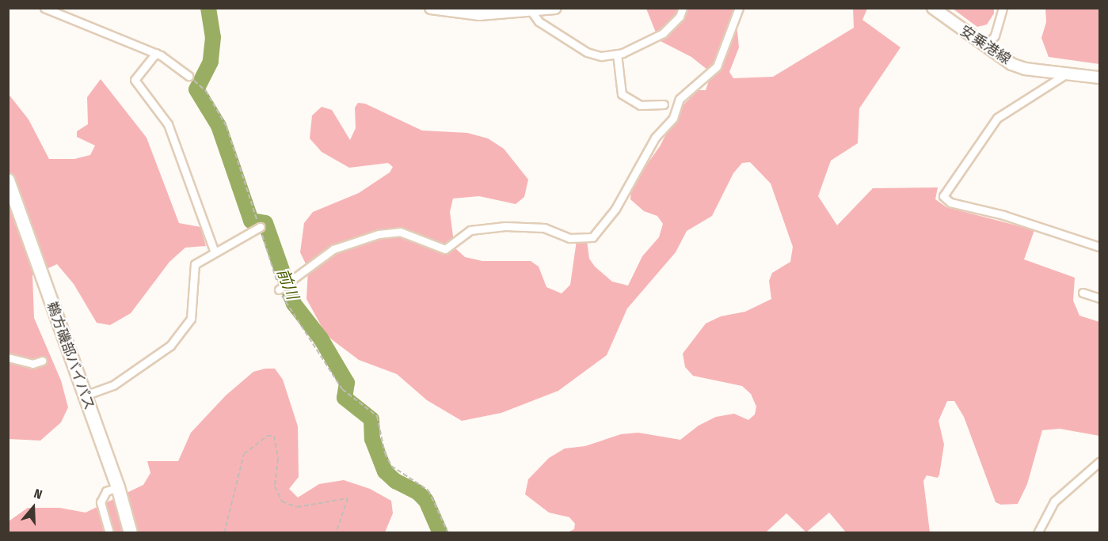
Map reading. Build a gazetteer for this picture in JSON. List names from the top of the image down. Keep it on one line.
{"streets":{"highway":["鵜方磯部バイパス"],"main road":["安乗港線"]},"water":["前川"],"north":"top"}
